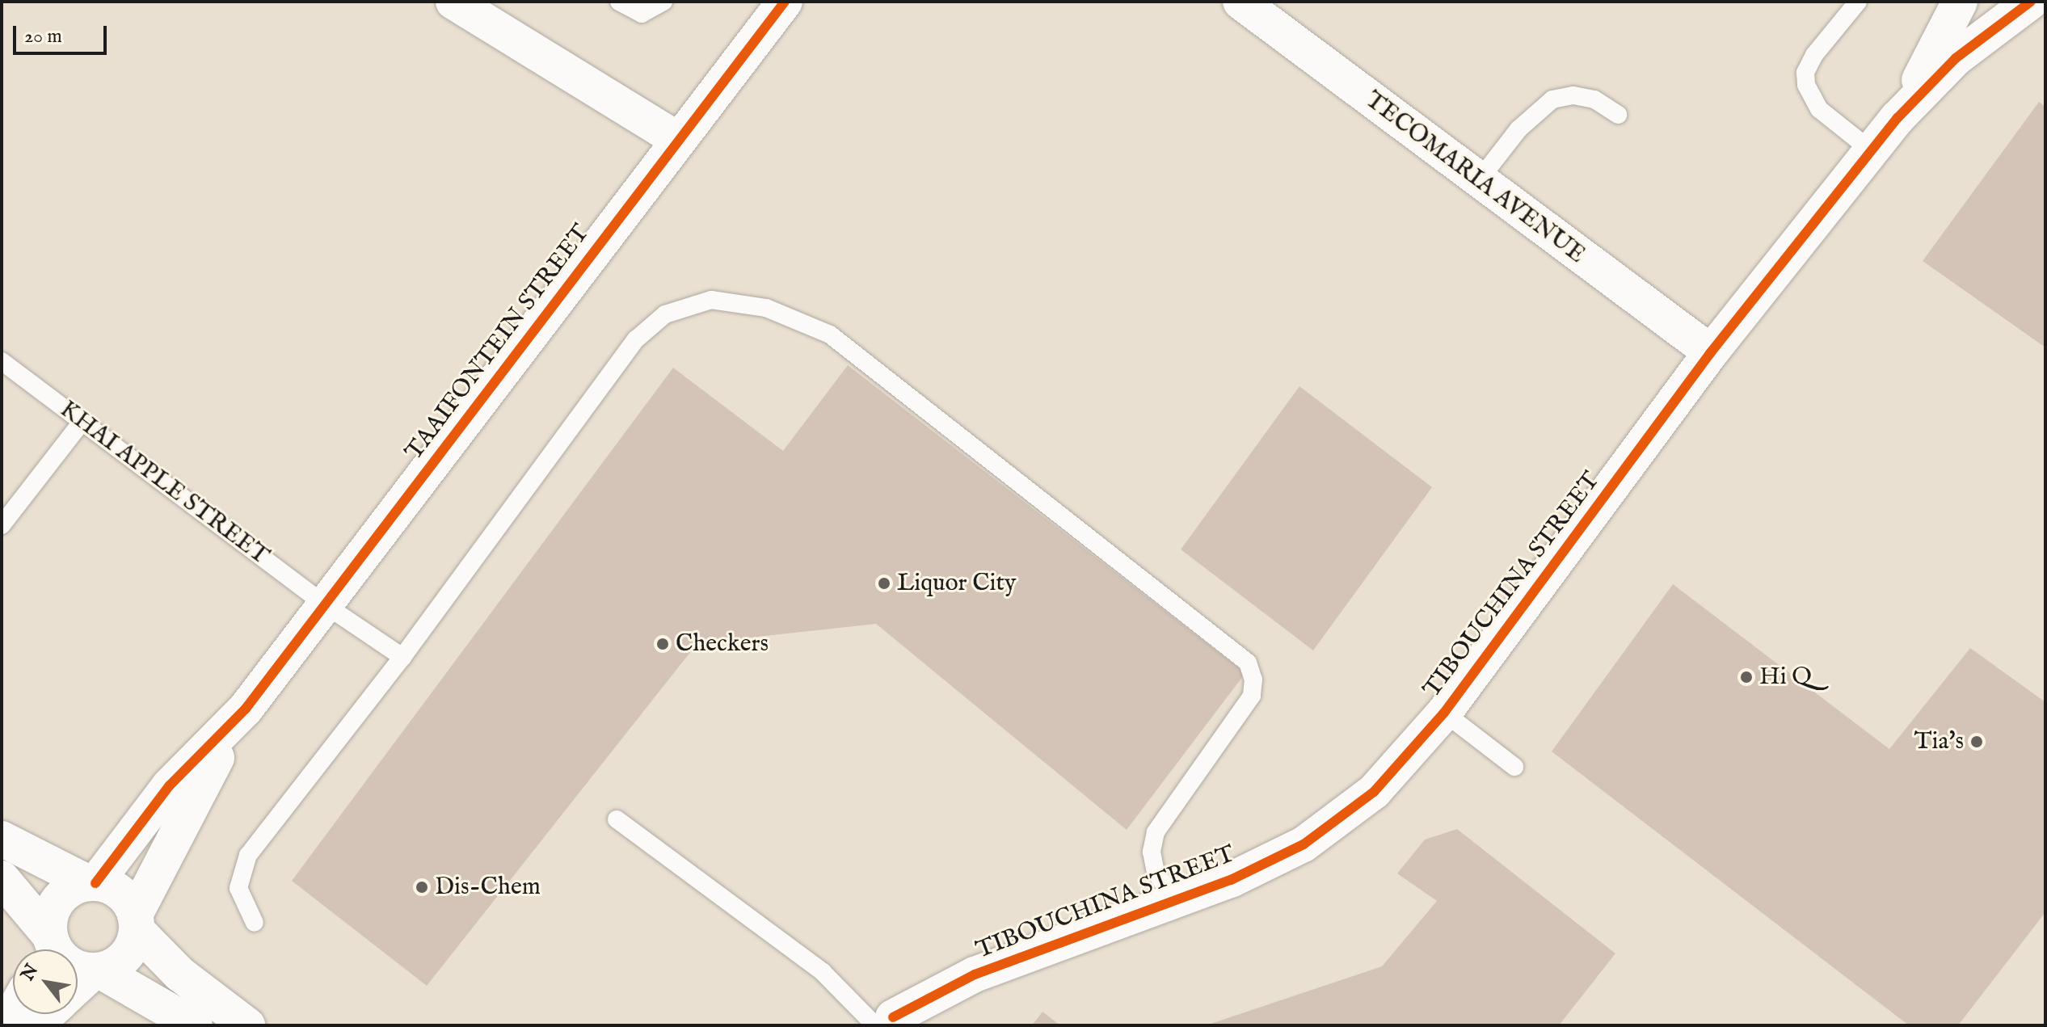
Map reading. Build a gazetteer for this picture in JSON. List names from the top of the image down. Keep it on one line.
{"streets":{"street":["TECOMARIA AVENUE","TAAIFONTEIN STREET","TIBOUCHINA STREET"],"lane":["KHAI APPLE STREET"]},"crossings":[["TECOMARIA AVENUE","TIBOUCHINA STREET"],["TAAIFONTEIN STREET","KHAI APPLE STREET"]],"places":["Liquor City","Checkers","Hi Q","Tia's","Dis-Chem"],"scale_bar":"20 m","north":"top left"}
